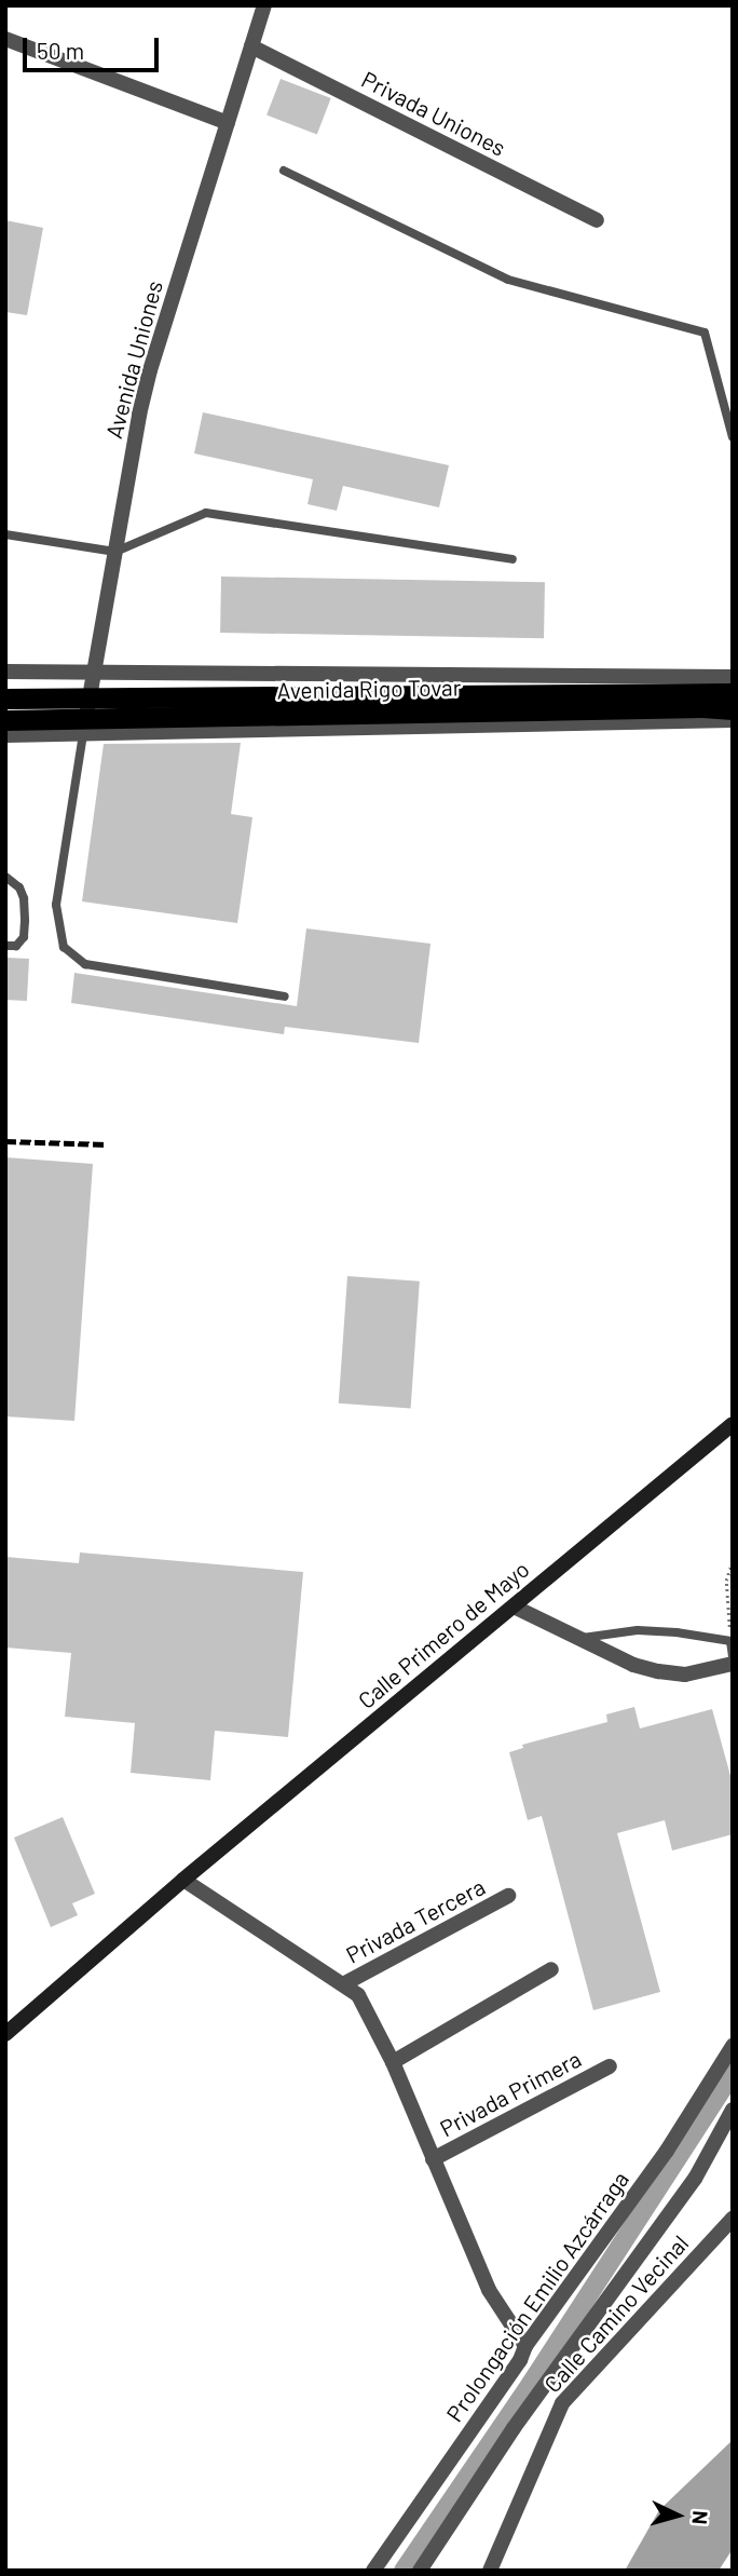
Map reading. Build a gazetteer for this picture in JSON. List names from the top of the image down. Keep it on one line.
{"streets":{"highway":["Avenida Rigo Tovar"],"main road":["Calle Primero de Mayo"],"street":["Privada Uniones","Avenida Uniones","Privada Tercera","Privada Primera","Prolongación Emilio Azcárraga","Calle Camino Vecinal"]},"crossings":[["Privada Uniones","Avenida Uniones"],["Avenida Uniones","Avenida Rigo Tovar"]],"scale_bar":"50 m","north":"right"}
